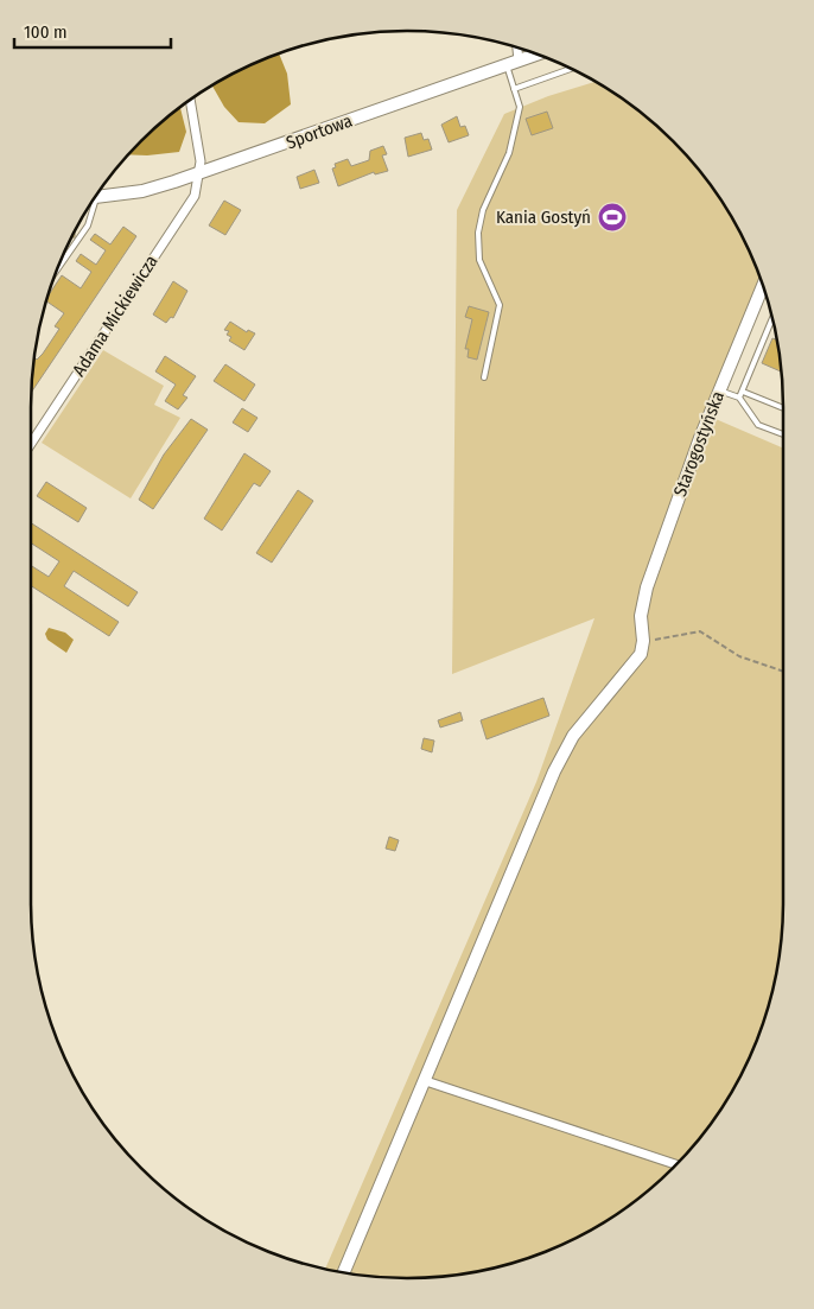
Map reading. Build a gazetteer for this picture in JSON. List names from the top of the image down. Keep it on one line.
{"streets":{"street":["Sportowa","Adama Mickiewicza","Starogostyńska"]},"crossings":[["Sportowa","Adama Mickiewicza"]],"places":{"sports":["Kania Gostyń"]},"scale_bar":"100 m"}
